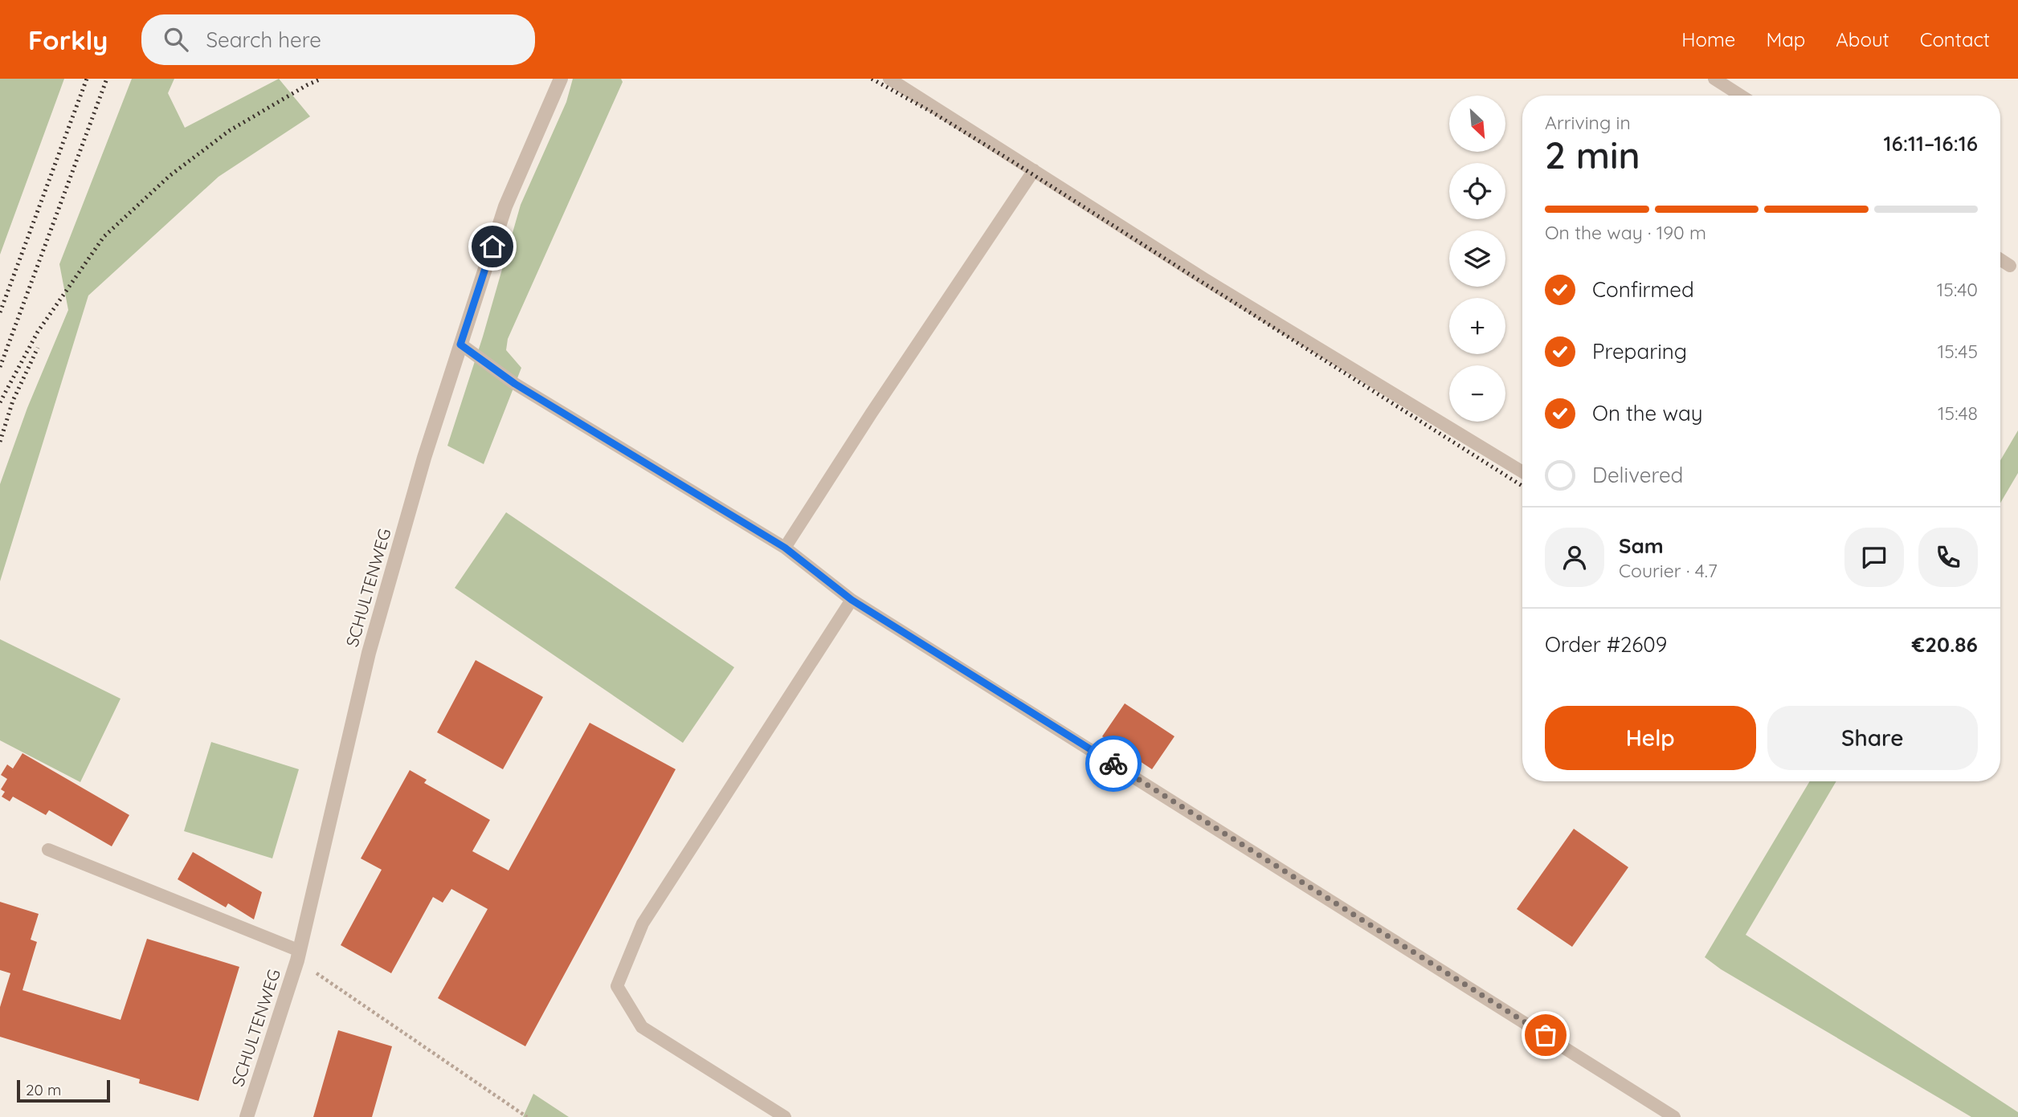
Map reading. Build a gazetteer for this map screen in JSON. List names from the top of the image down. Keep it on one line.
{"streets":{"street":["SCHULTENWEG"]},"scale_bar":"20 m","north":"bottom right","page":{"header":"Forkly","search":"Search here","nav":["Home","Map","About","Contact"],"map_buttons":["+","−"],"heading":["2 min","Arriving in","16:11–16:16"],"panel":["Sam","Courier · 4.7","Order #2609","€20.86"],"bar":"On the way · 190 m","list":[["Confirmed","15:40"],["Preparing","15:45"],["On the way","15:48"],"Delivered"],"buttons":["Help","Share"],"scale":"20 m"}}
